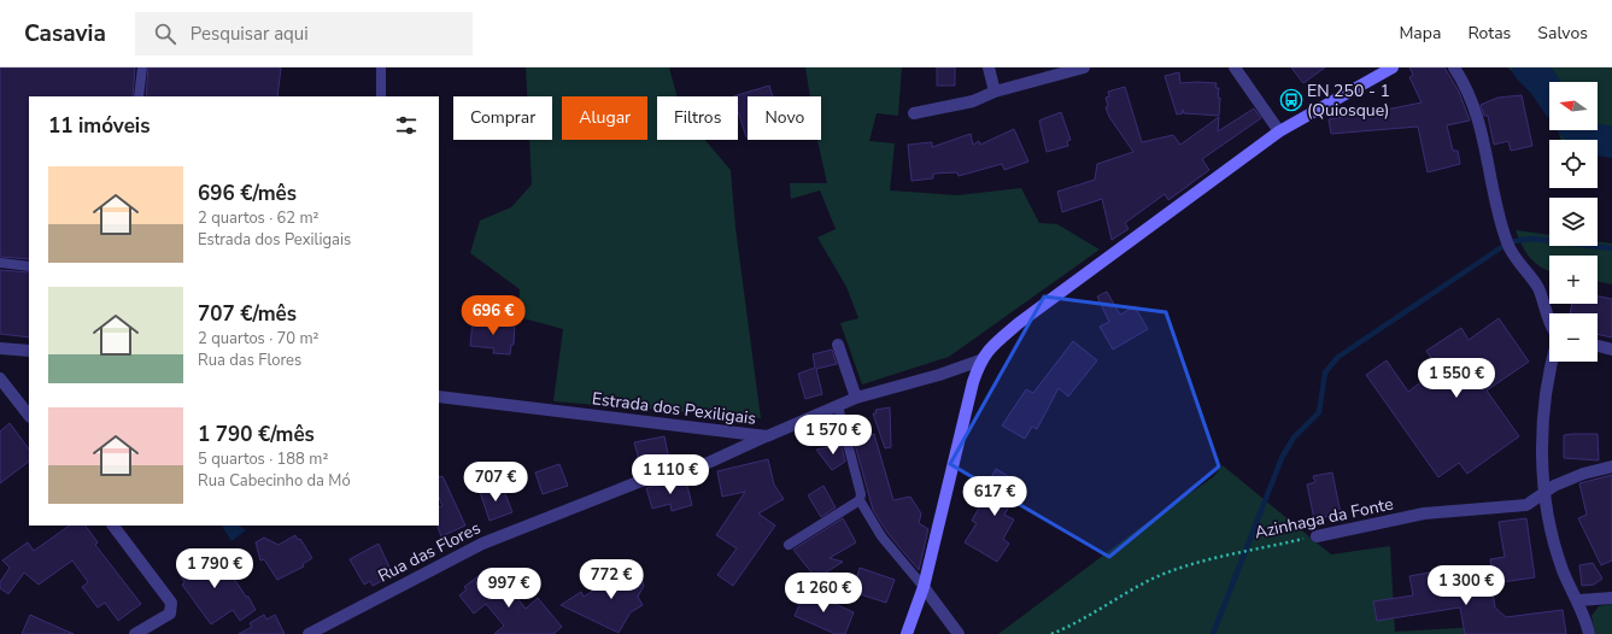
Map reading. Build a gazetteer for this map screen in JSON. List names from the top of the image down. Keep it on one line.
{"streets":{"street":["Estrada dos Pexiligais","Azinhaga da Fonte","Rua das Flores"]},"crossings":[["Estrada dos Pexiligais","Rua das Flores"]],"places":{"bus stop":["EN 250 - 1 (Quiosque)"]},"north":"left","page":{"header":"Casavia","search":"Pesquisar aqui","nav":["Mapa","Rotas","Salvos"],"map_buttons":["+","−"],"chip":["Comprar","Alugar","Filtros","Novo"],"heading":"11 imóveis","list":[{"name":"696 €/mês","note":"2 quartos · 62 m² · Estrada dos Pexiligais"},{"name":"707 €/mês","note":"2 quartos · 70 m² · Rua das Flores"},{"name":"1 790 €/mês","note":"5 quartos · 188 m² · Rua Cabecinho da Mó"}],"price":["696 €","1 550 €","1 570 €","1 110 €","707 €","617 €","1 790 €","772 €","1 300 €","997 €","1 260 €"]}}
